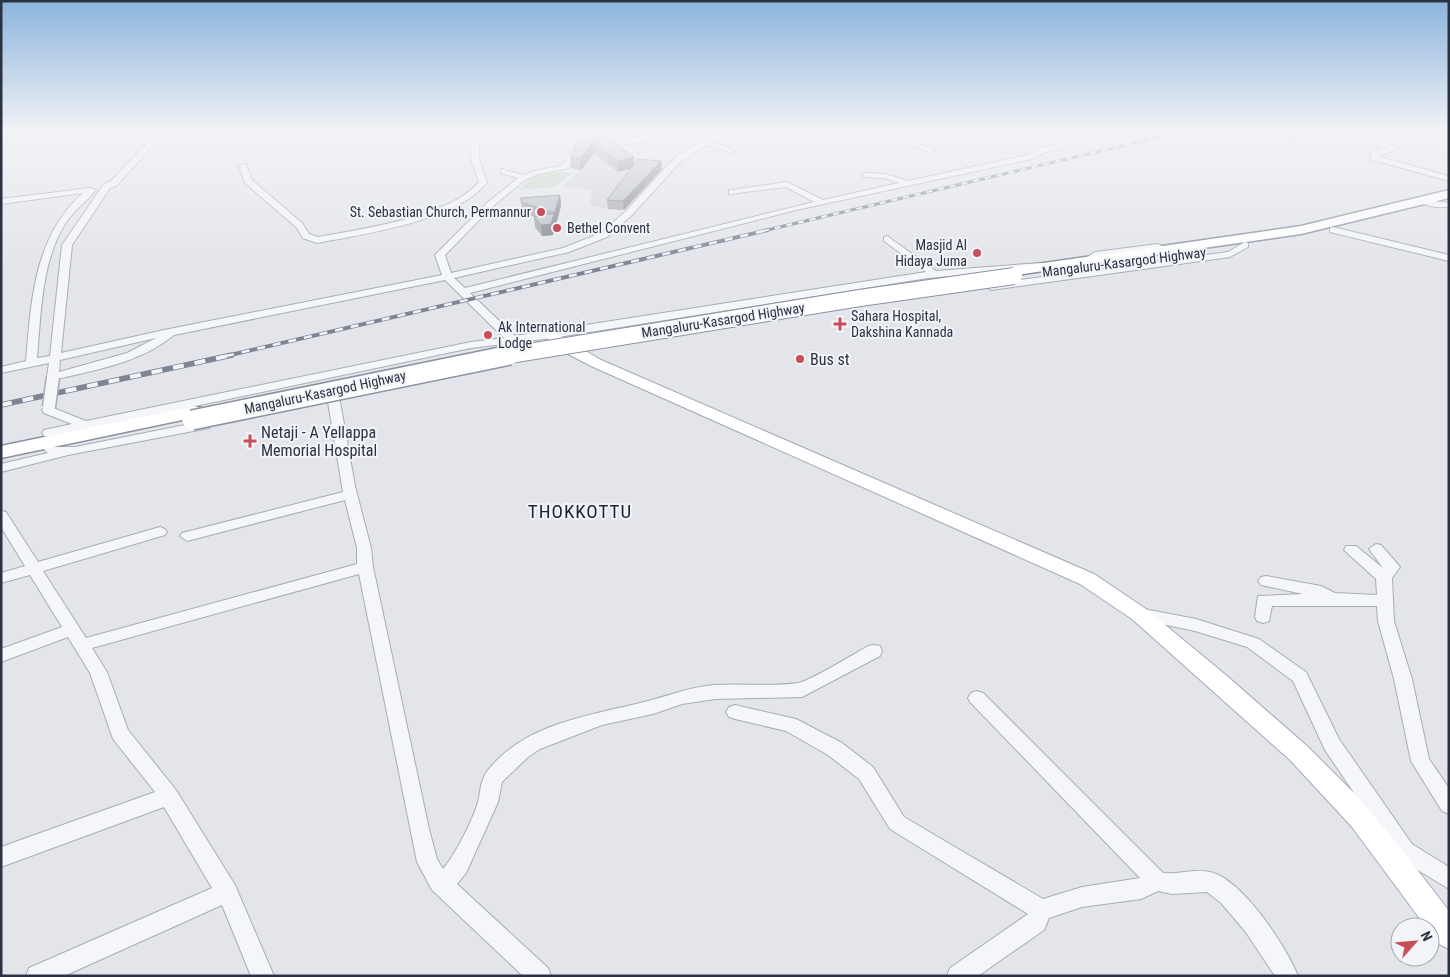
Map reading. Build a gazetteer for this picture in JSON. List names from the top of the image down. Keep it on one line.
{"streets":{"highway":["Mangaluru-Kasargod Highway"]},"districts":["THOKKOTTU"],"places":{"other":["St. Sebastian Church, Permannur","Bethel Convent","Masjid Al Hidaya Juma","Ak International Lodge","Bus st"],"health":["Sahara Hospital, Dakshina Kannada","Netaji - A Yellappa Memorial Hospital"]},"north":"top right"}
